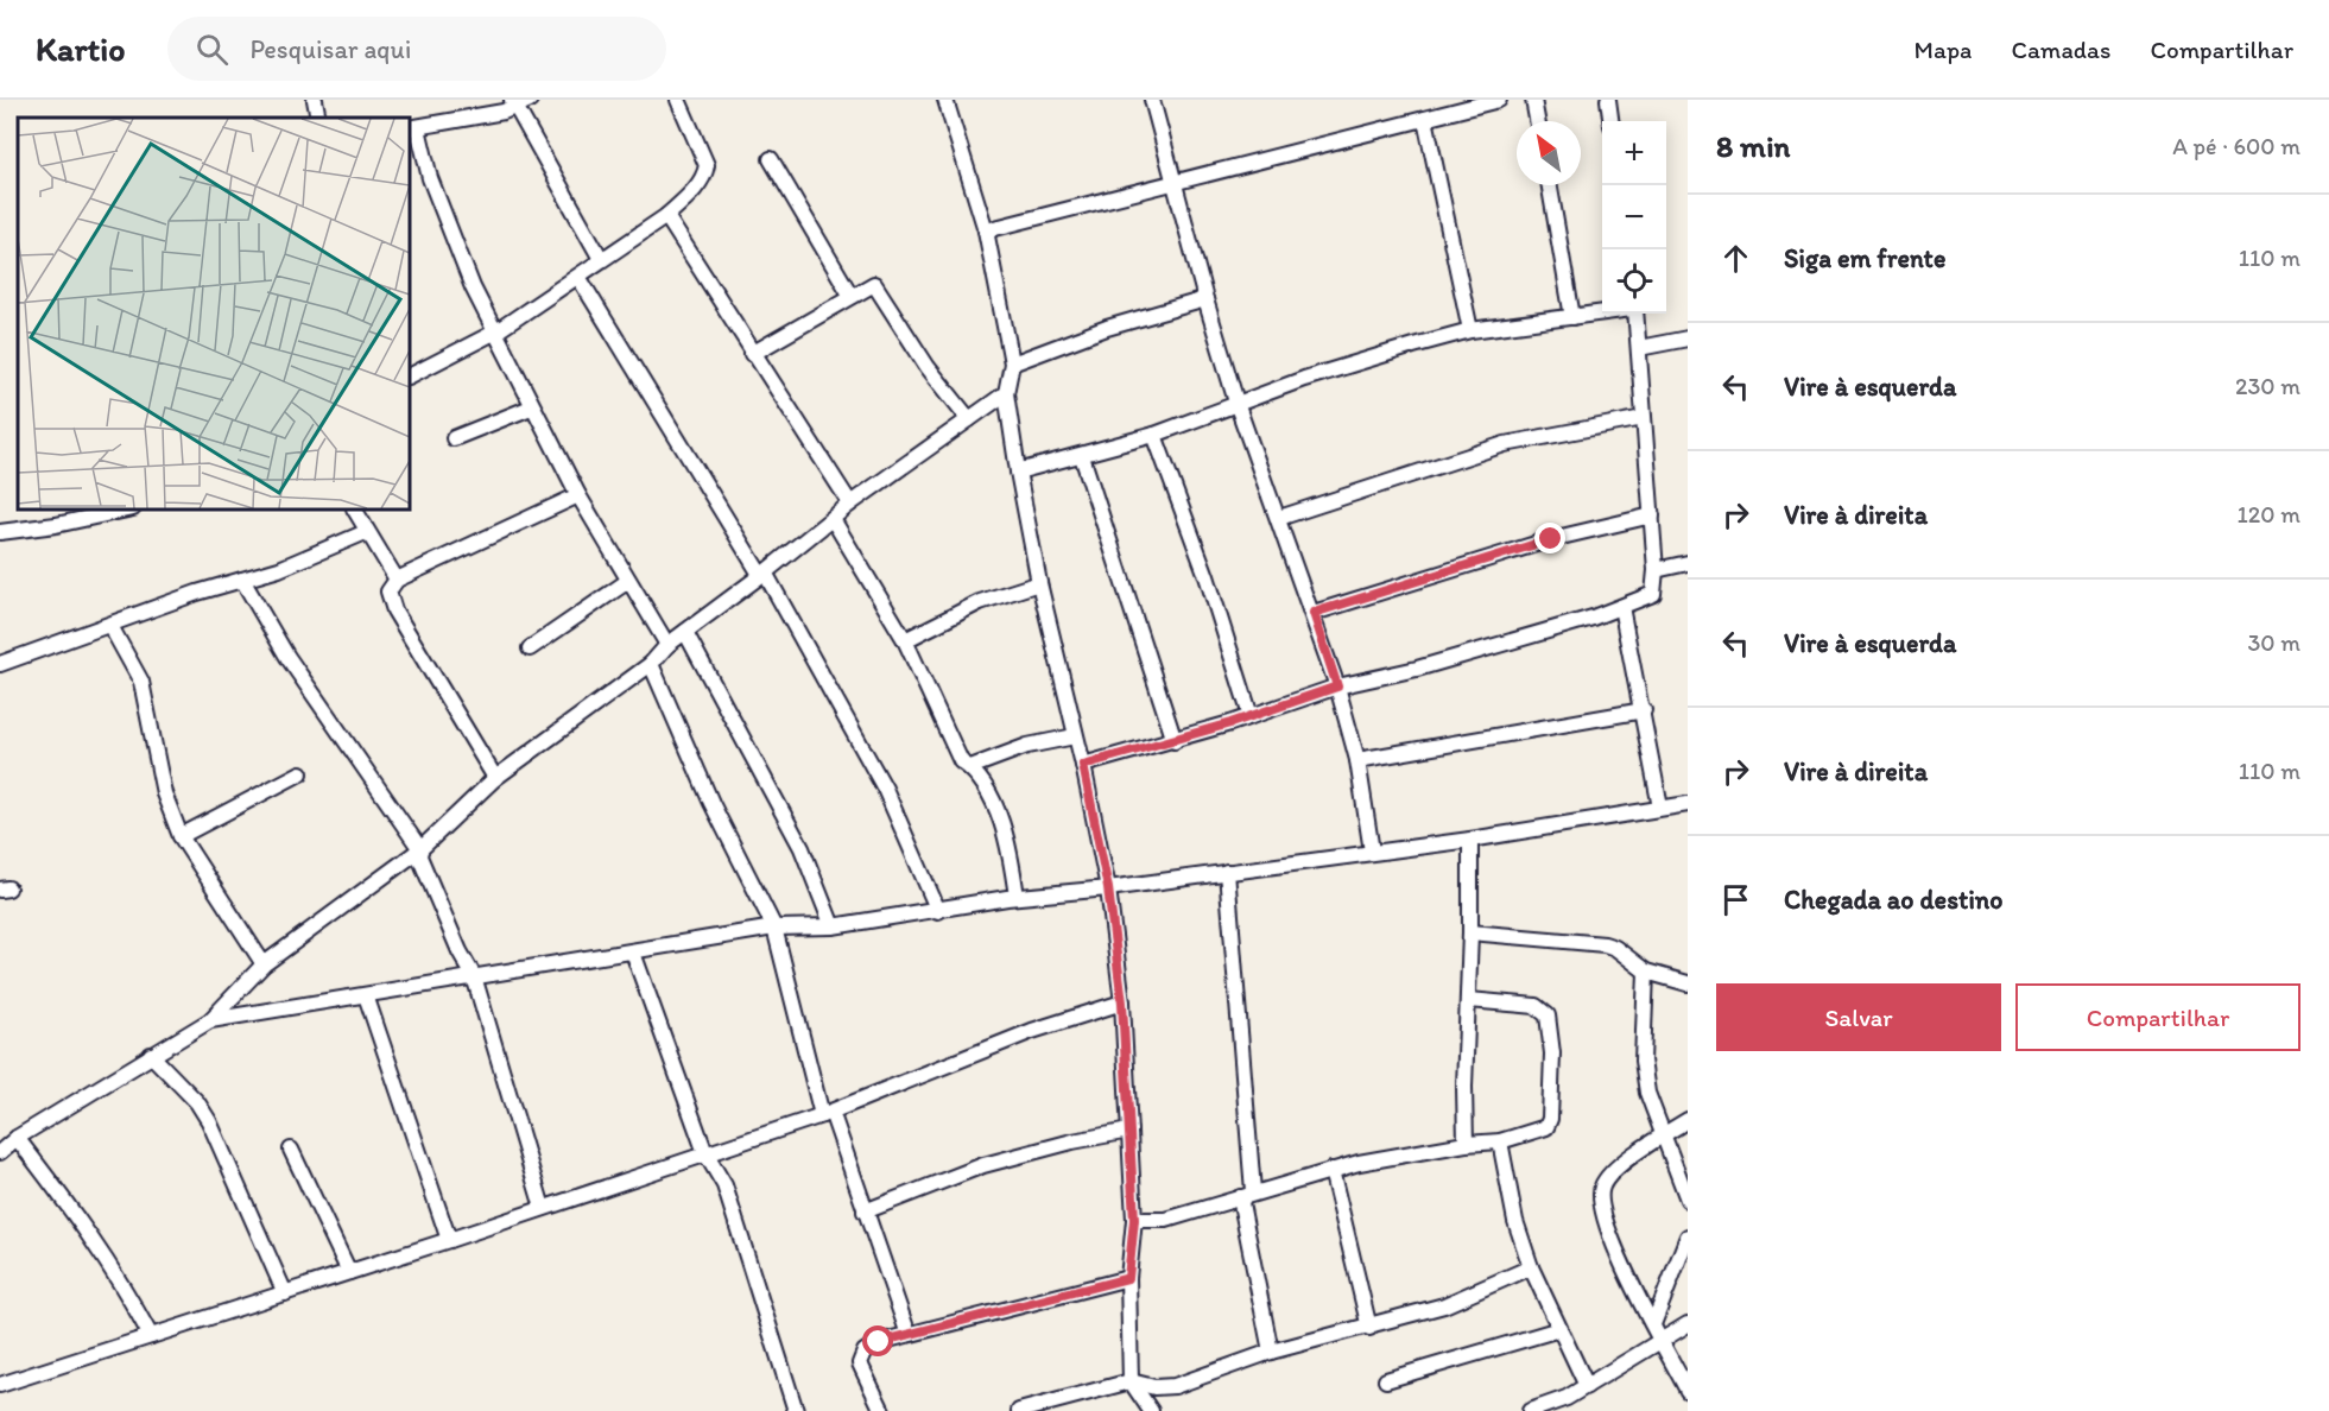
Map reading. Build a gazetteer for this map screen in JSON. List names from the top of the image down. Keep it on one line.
{"north":"top left","page":{"header":"Kartio","search":"Pesquisar aqui","nav":["Mapa","Camadas","Compartilhar"],"heading":["8 min","A pé · 600 m"],"map_buttons":["+","−"],"list":[["Siga em frente","110 m"],["Vire à esquerda","230 m"],["Vire à direita","120 m"],["Vire à esquerda","30 m"],["Vire à direita","110 m"],"Chegada ao destino"],"buttons":["Salvar","Compartilhar"]}}
